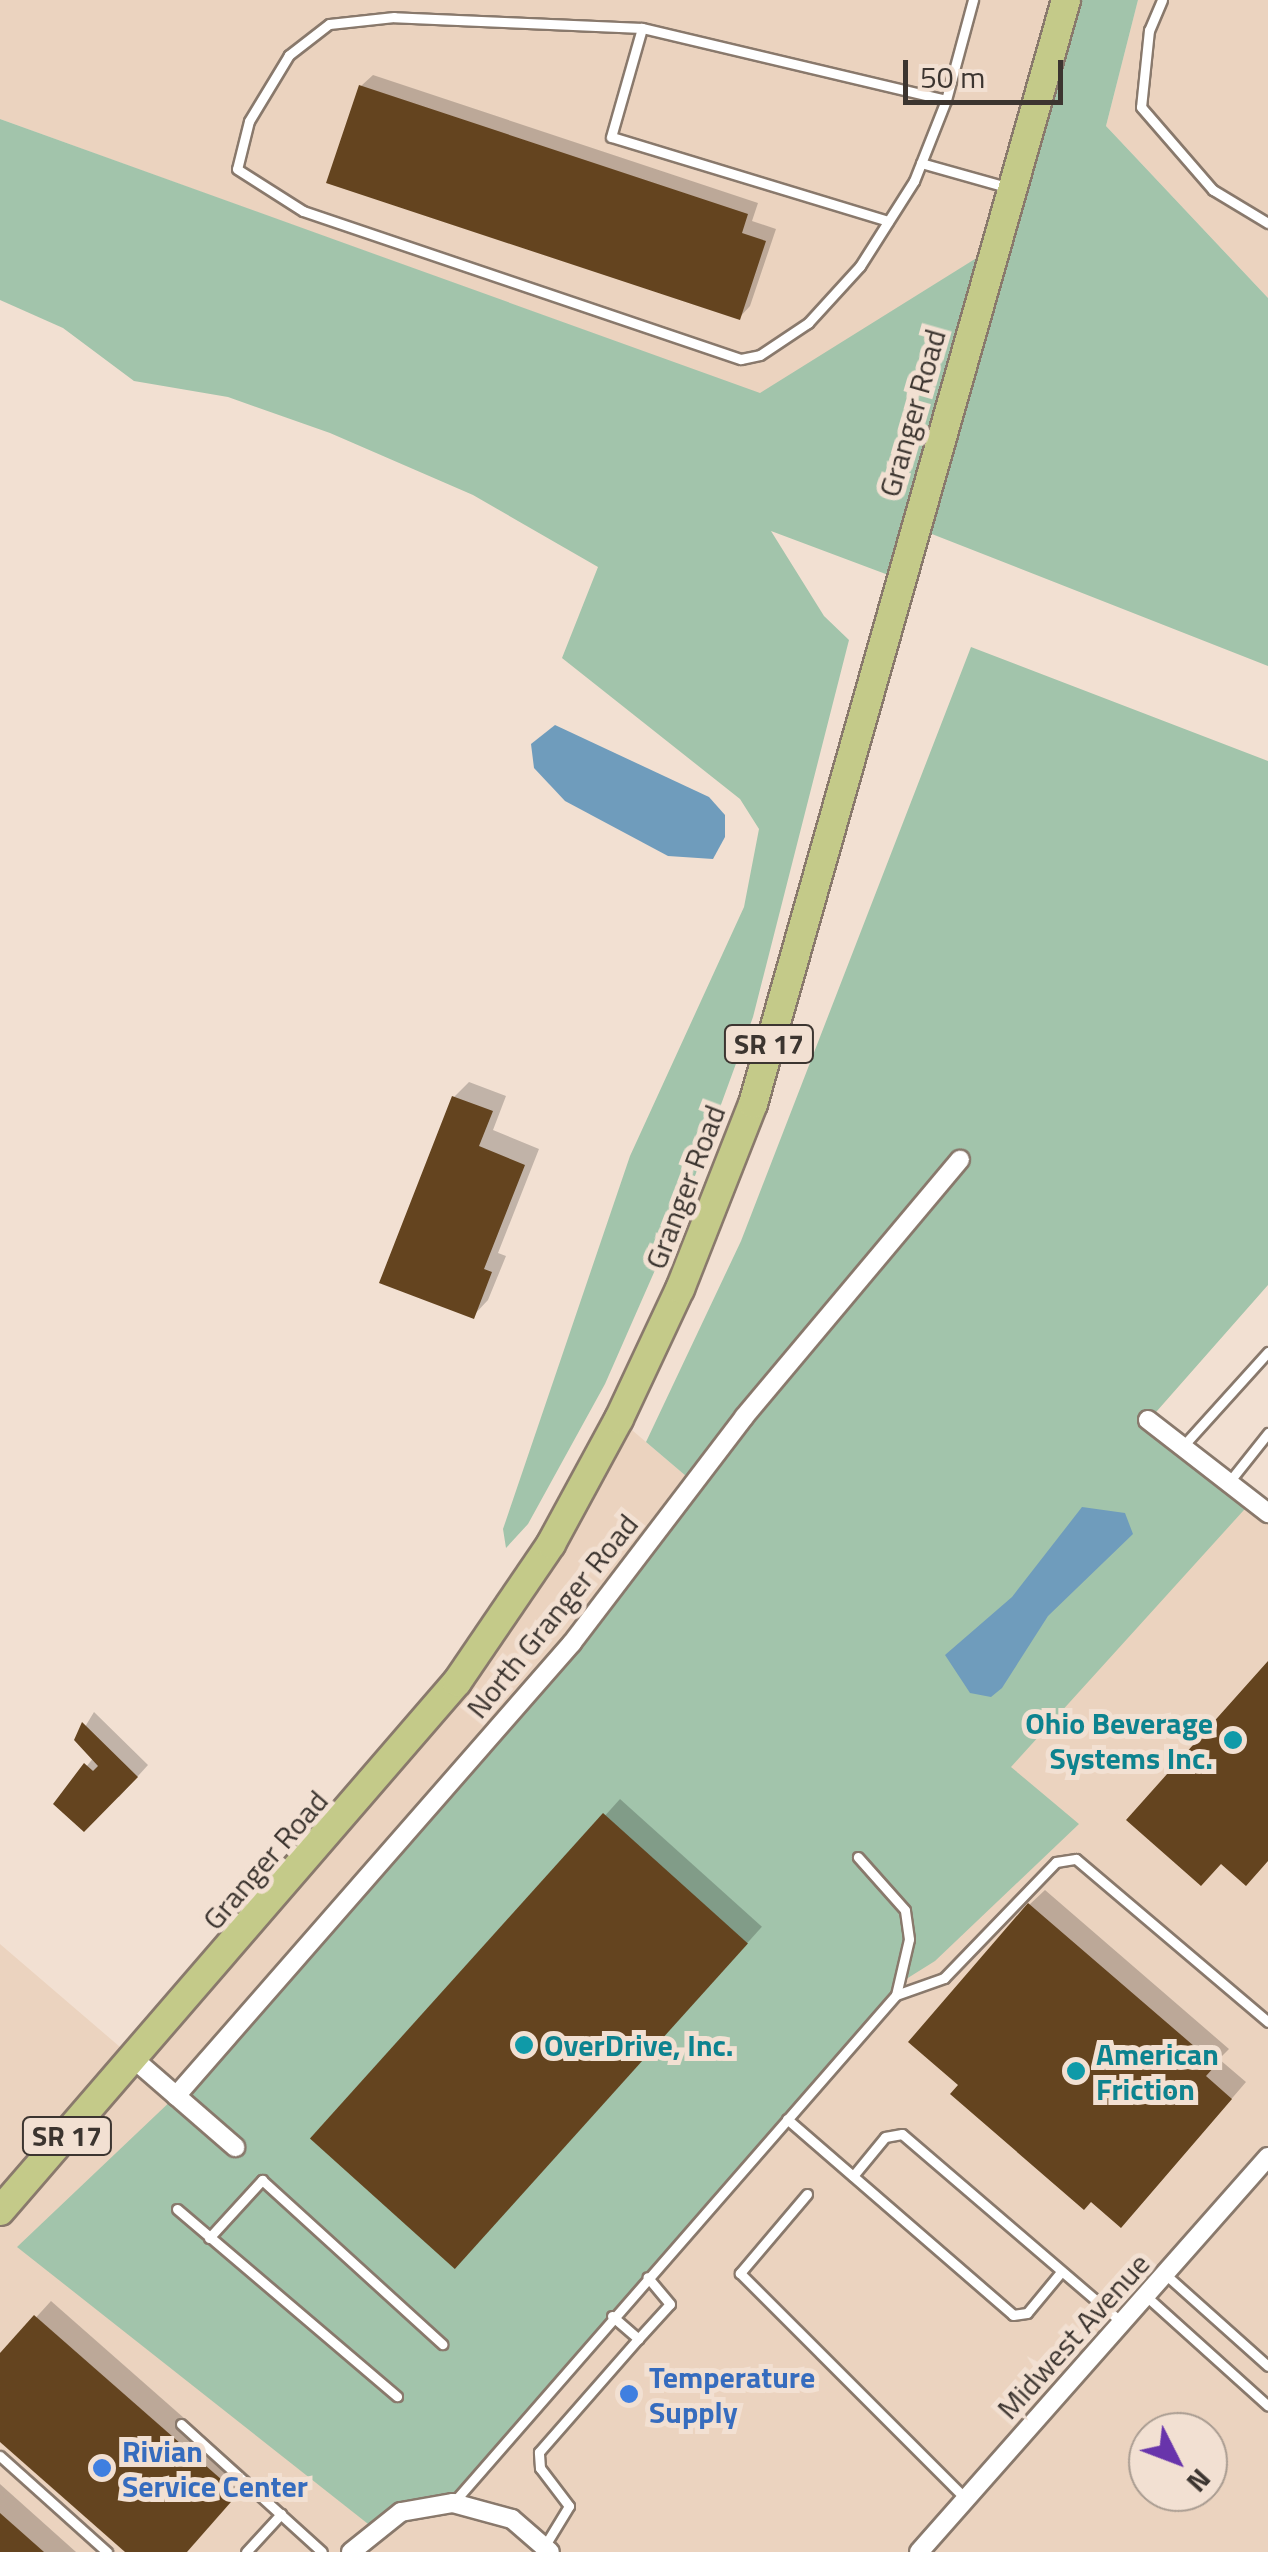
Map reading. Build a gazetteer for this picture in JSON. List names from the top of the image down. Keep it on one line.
{"streets":{"main road":["Granger Road","SR 17"],"street":["North Granger Road","Midwest Avenue"]},"places":["Ohio Beverage Systems Inc.","OverDrive, Inc.","American Friction","Temperature Supply","Rivian Service Center"],"scale_bar":"50 m","north":"bottom right"}
